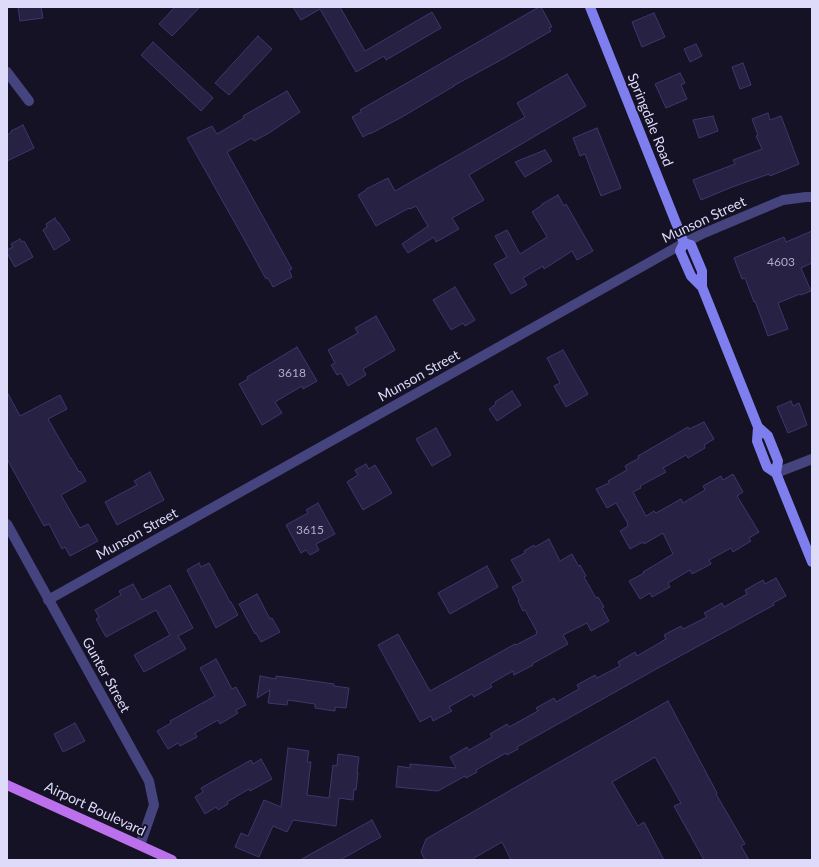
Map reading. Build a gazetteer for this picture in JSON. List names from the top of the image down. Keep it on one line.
{"streets":{"main road":["Springdale Road","Airport Boulevard"],"street":["Munson Street","Gunter Street"]},"crossings":[["Springdale Road","Munson Street"],["Munson Street","Gunter Street"],["Gunter Street","Airport Boulevard"]],"house_numbers":["4603","3618","3615"]}
